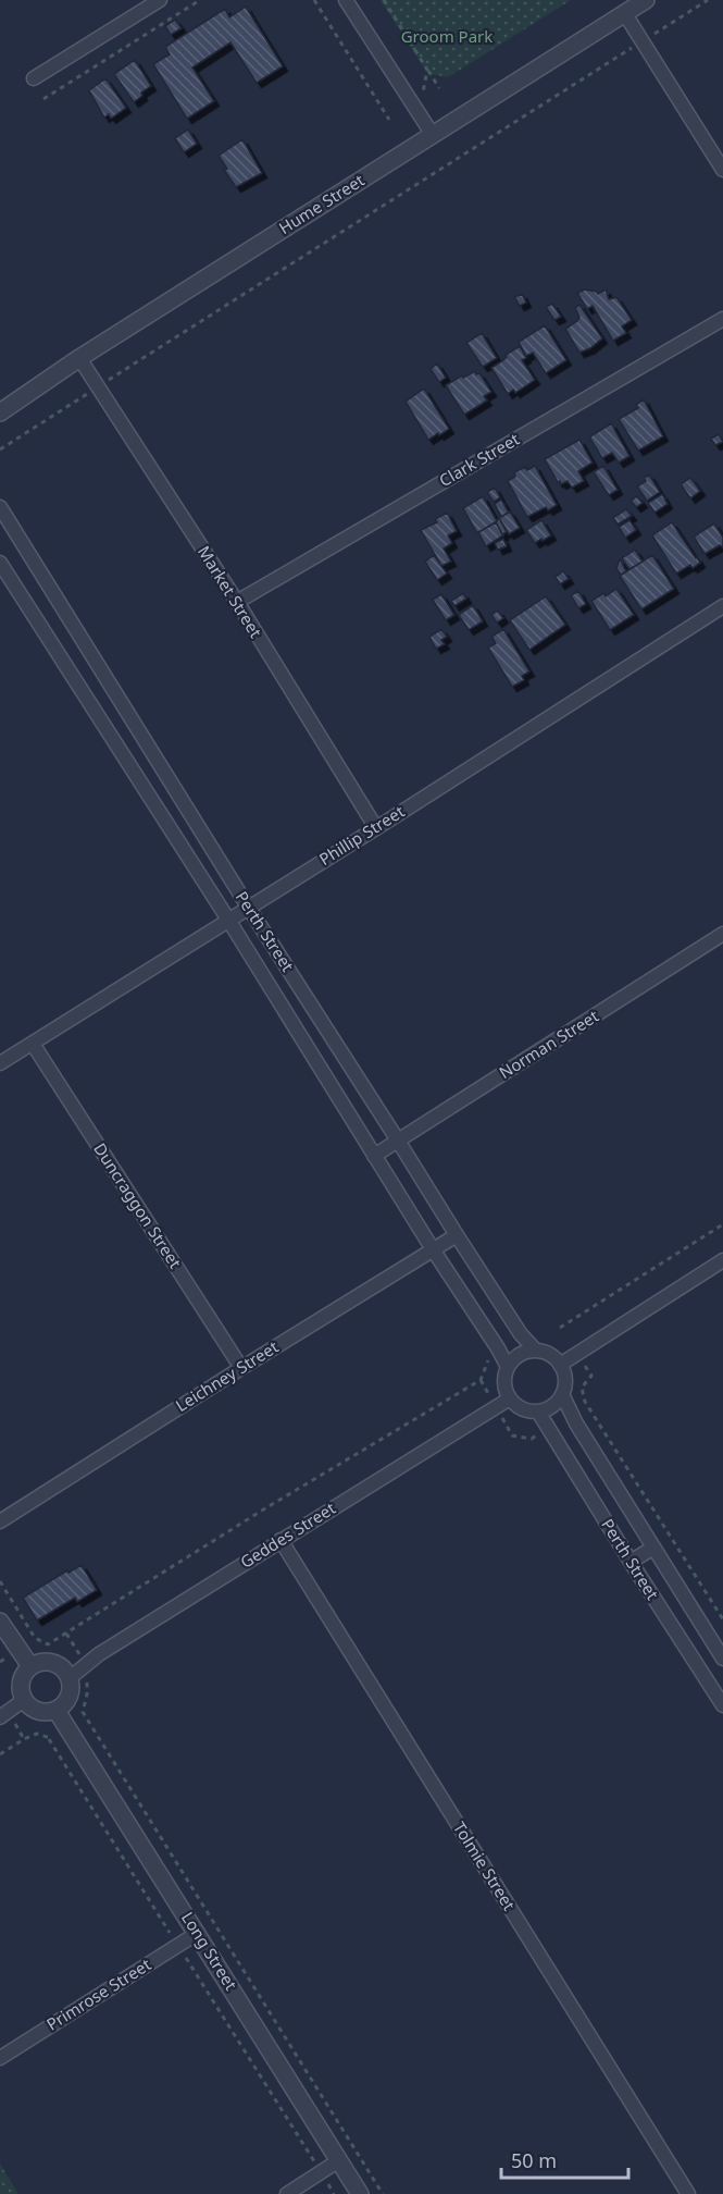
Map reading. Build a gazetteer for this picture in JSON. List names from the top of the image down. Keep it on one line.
{"streets":{"street":["Hume Street","Clark Street","Market Street","Phillip Street","Perth Street","Norman Street","Duncraggon Street","Leichney Street","Geddes Street","Tolmie Street","Long Street","Primrose Street"]},"crossings":[["Hume Street","Market Street"],["Clark Street","Market Street"],["Market Street","Phillip Street"],["Phillip Street","Perth Street"],["Phillip Street","Duncraggon Street"],["Perth Street","Norman Street"],["Perth Street","Leichney Street"],["Perth Street","Geddes Street"],["Duncraggon Street","Leichney Street"],["Geddes Street","Tolmie Street"],["Geddes Street","Long Street"],["Long Street","Primrose Street"]],"parks":["Groom Park"],"scale_bar":"50 m"}
